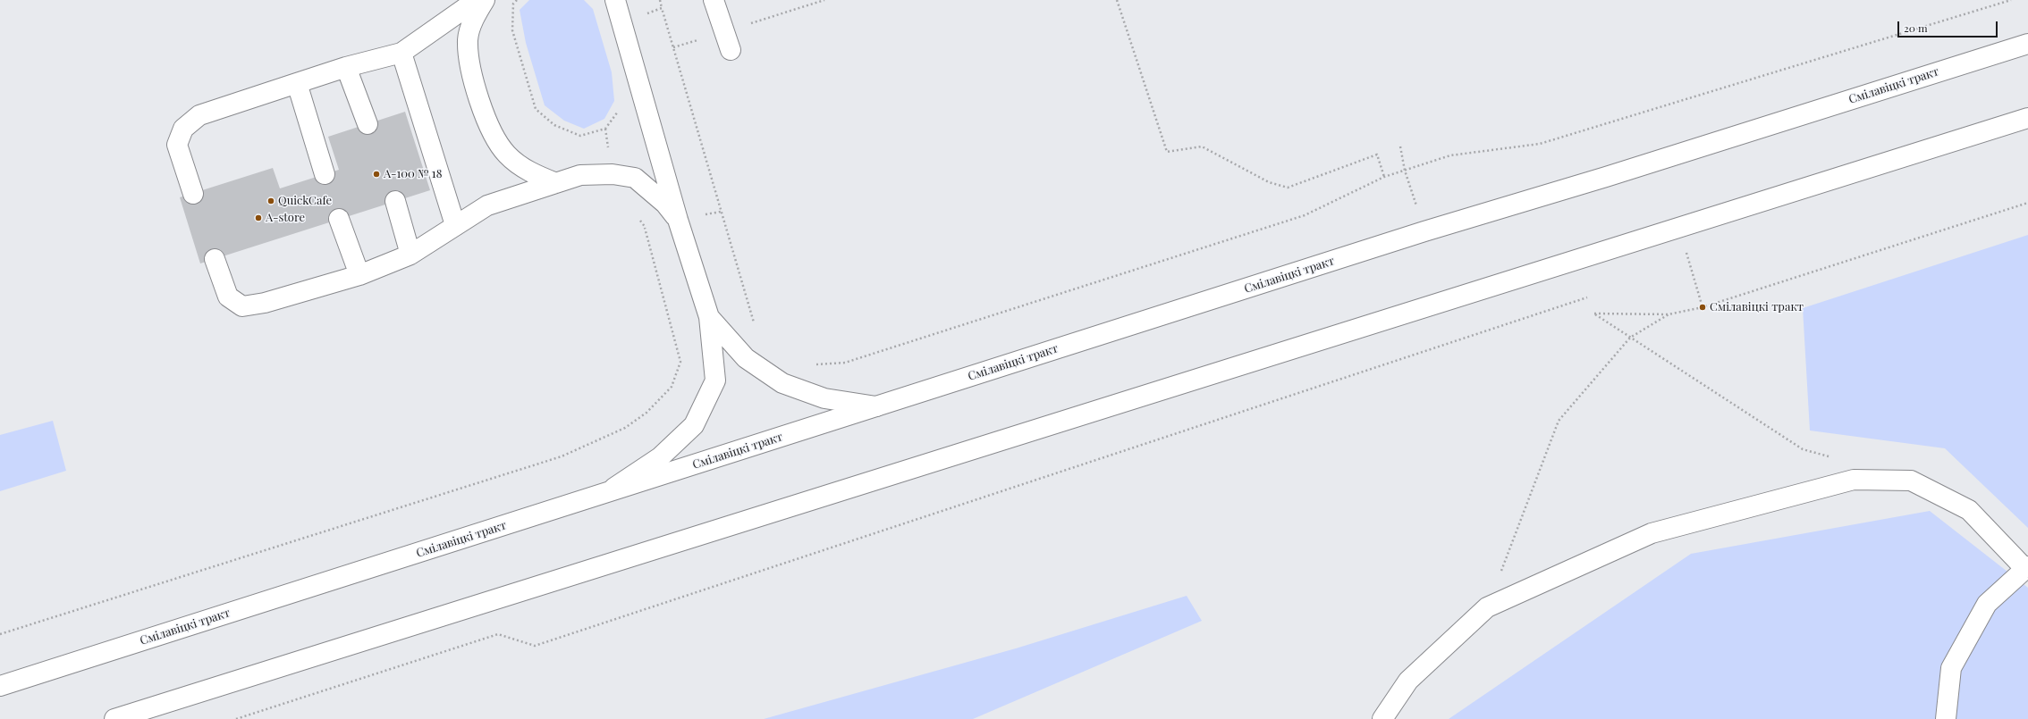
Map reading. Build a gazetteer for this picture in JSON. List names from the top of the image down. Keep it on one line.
{"streets":{"main road":["Смілавіцкі тракт"]},"places":["А-100 № 18","QuickCafe","А-store","Смілавіцкі тракт"],"scale_bar":"20 m"}
